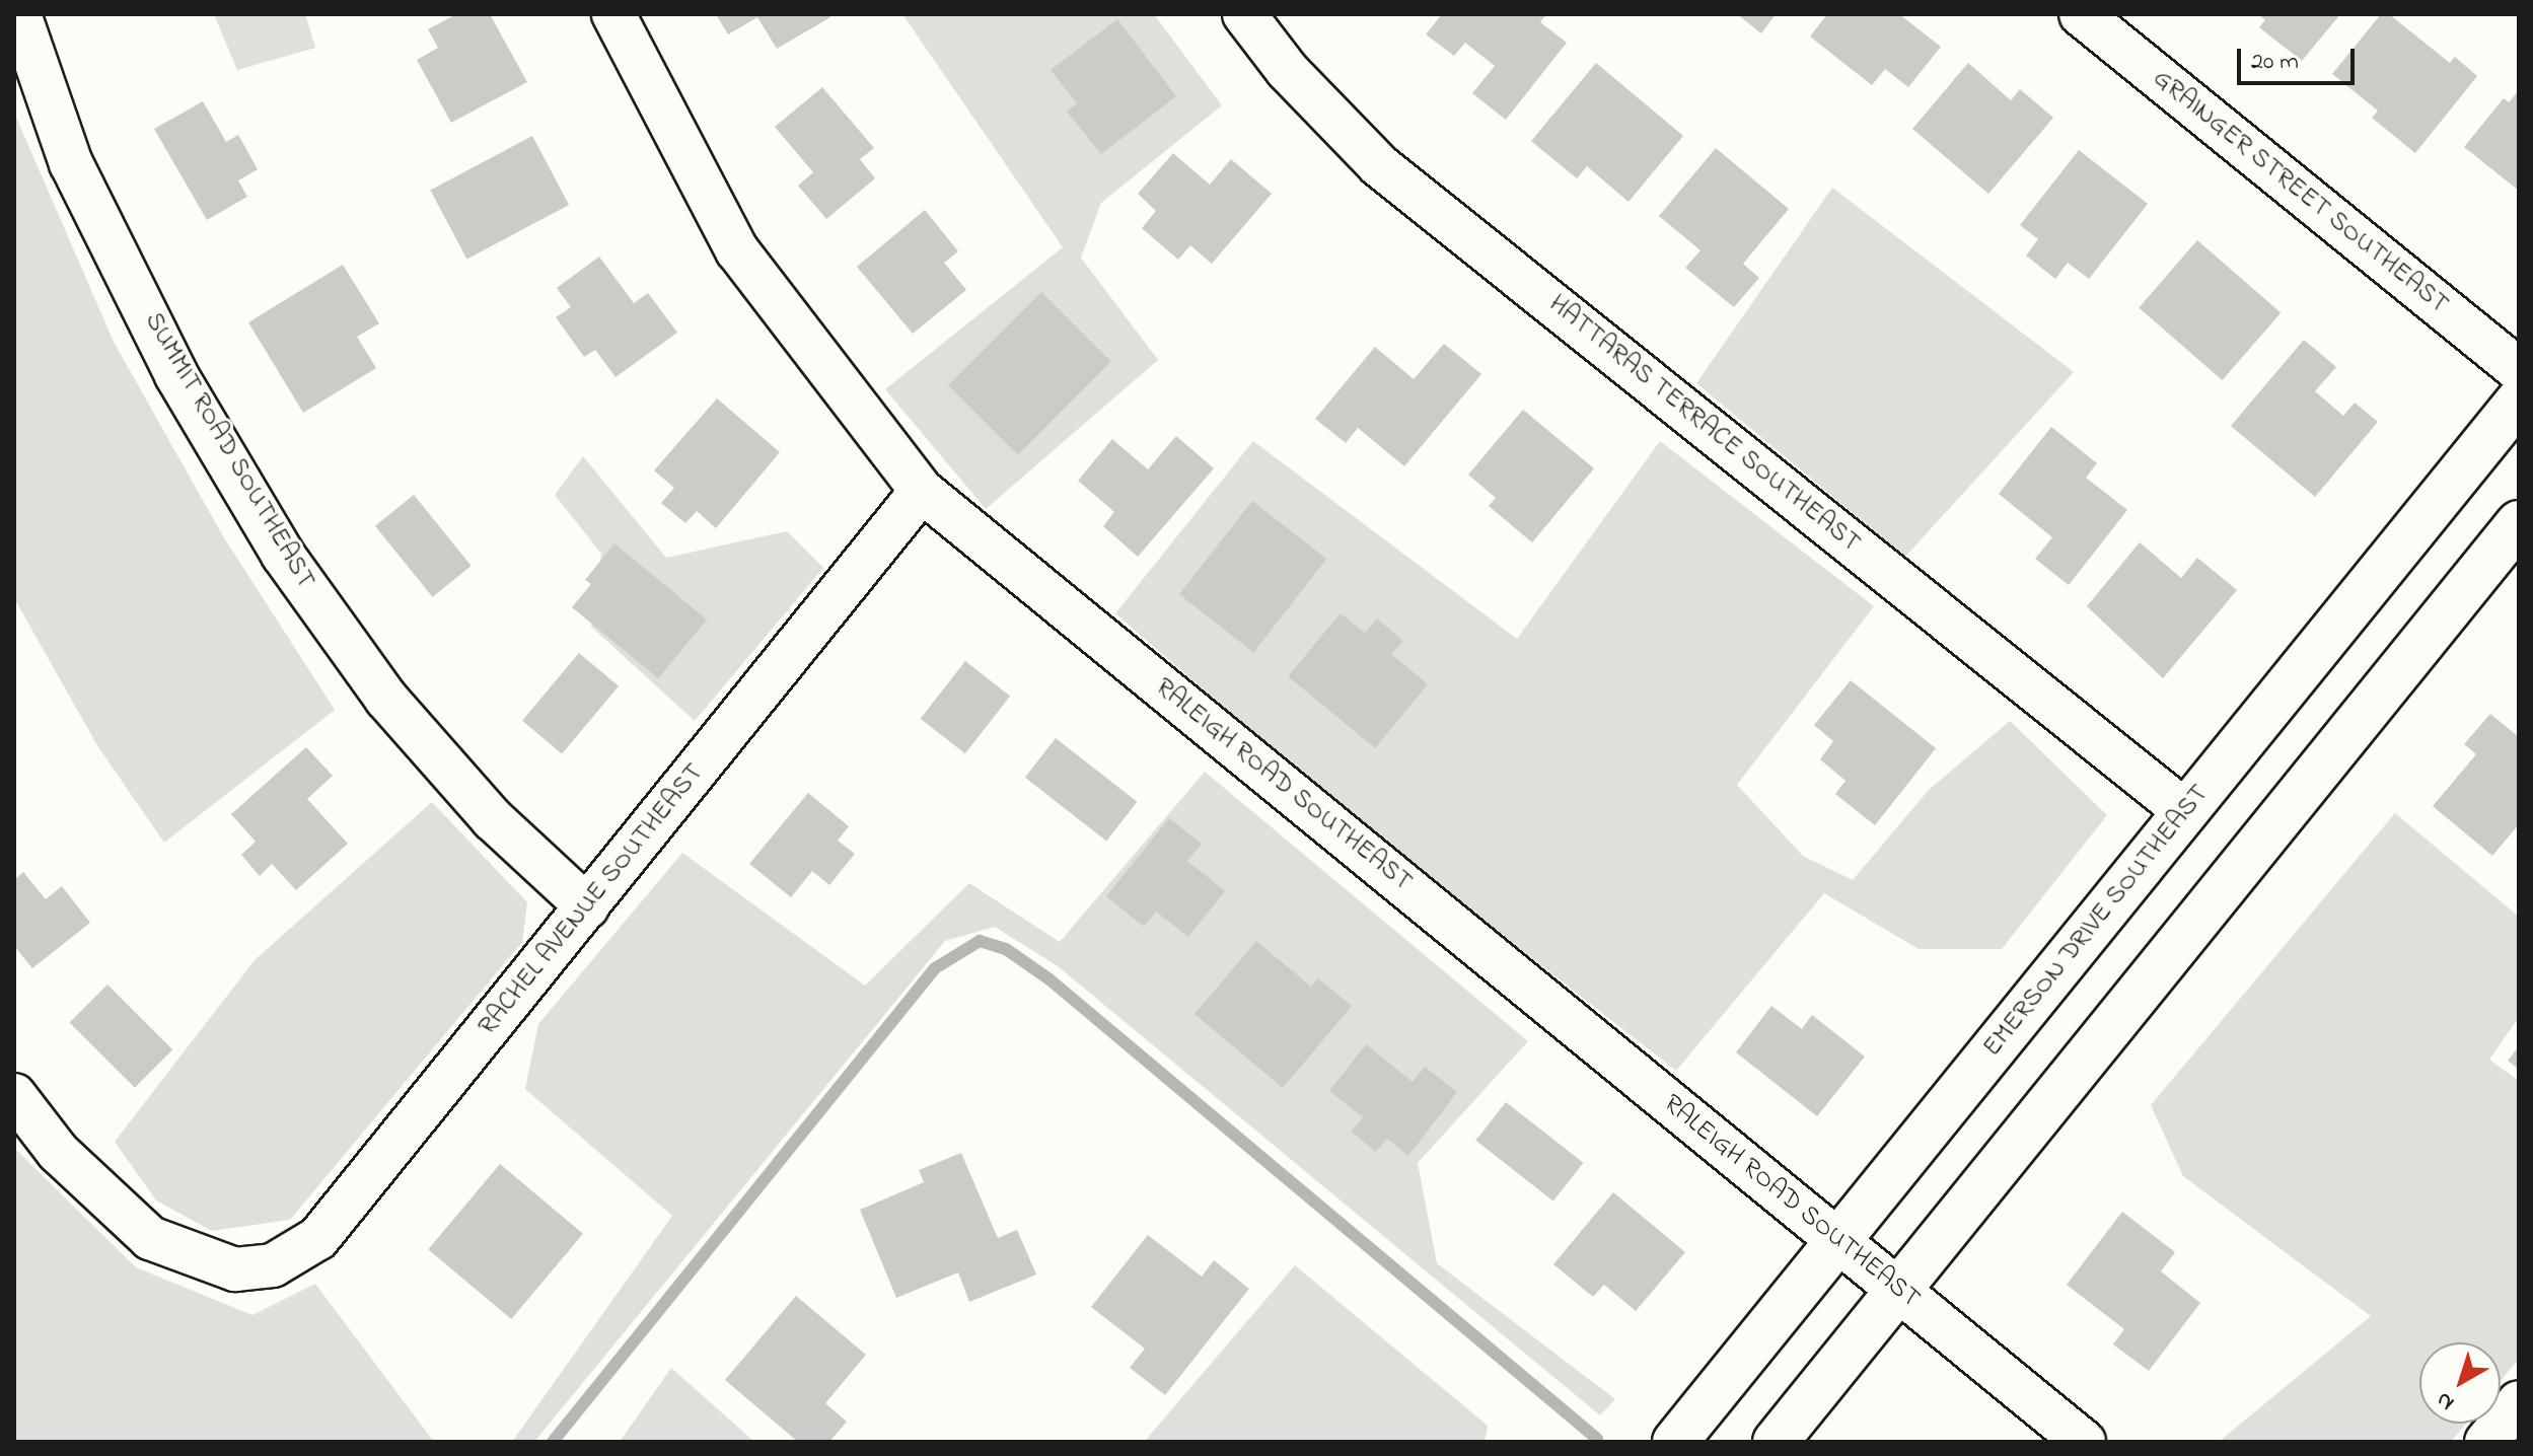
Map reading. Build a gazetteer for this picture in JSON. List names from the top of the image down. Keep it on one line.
{"streets":{"street":["GRAINGER STREET SOUTHEAST","HATTARAS TERRACE SOUTHEAST","SUMMIT ROAD SOUTHEAST","RALEIGH ROAD SOUTHEAST","RACHEL AVENUE SOUTHEAST","EMERSON DRIVE SOUTHEAST"]},"crossings":[["HATTARAS TERRACE SOUTHEAST","EMERSON DRIVE SOUTHEAST"],["SUMMIT ROAD SOUTHEAST","RACHEL AVENUE SOUTHEAST"],["RALEIGH ROAD SOUTHEAST","RACHEL AVENUE SOUTHEAST"],["RALEIGH ROAD SOUTHEAST","EMERSON DRIVE SOUTHEAST"]],"scale_bar":"20 m","north":"bottom left"}
